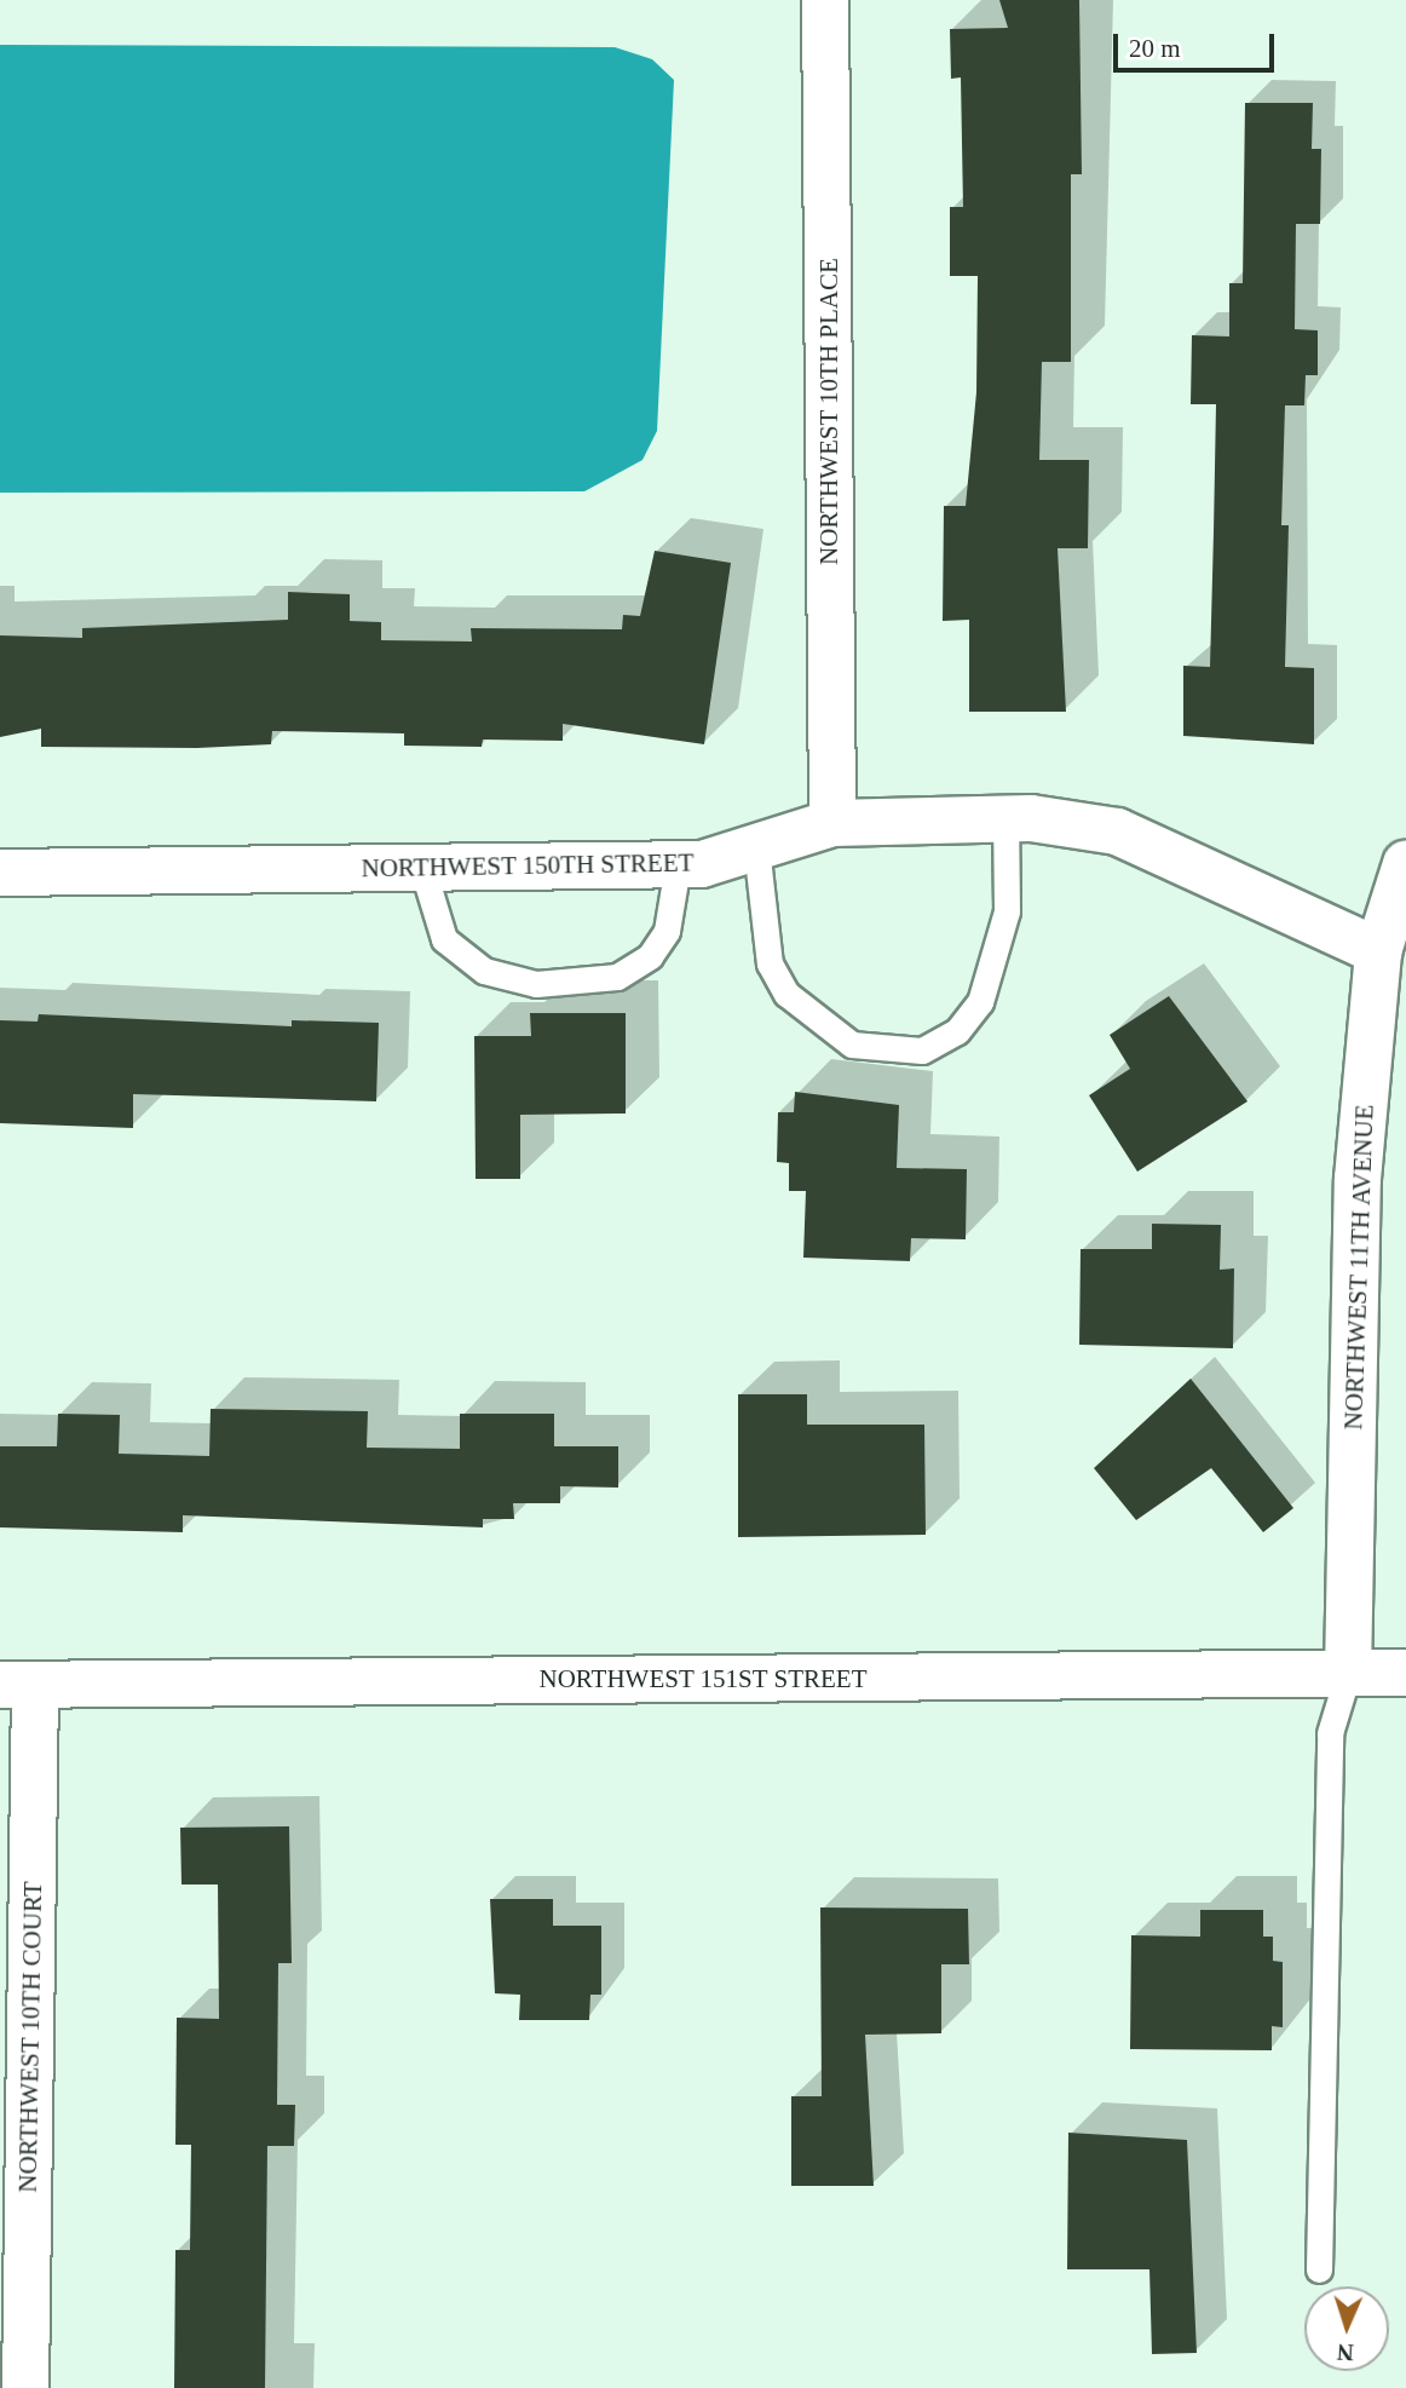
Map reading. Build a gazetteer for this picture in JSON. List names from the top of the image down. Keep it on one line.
{"streets":{"street":["NORTHWEST 10TH PLACE","NORTHWEST 150TH STREET","NORTHWEST 11TH AVENUE","NORTHWEST 151ST STREET","NORTHWEST 10TH COURT"]},"crossings":[["NORTHWEST 10TH PLACE","NORTHWEST 150TH STREET"],["NORTHWEST 150TH STREET","NORTHWEST 11TH AVENUE"],["NORTHWEST 11TH AVENUE","NORTHWEST 151ST STREET"],["NORTHWEST 151ST STREET","NORTHWEST 10TH COURT"]],"scale_bar":"20 m","north":"bottom"}
